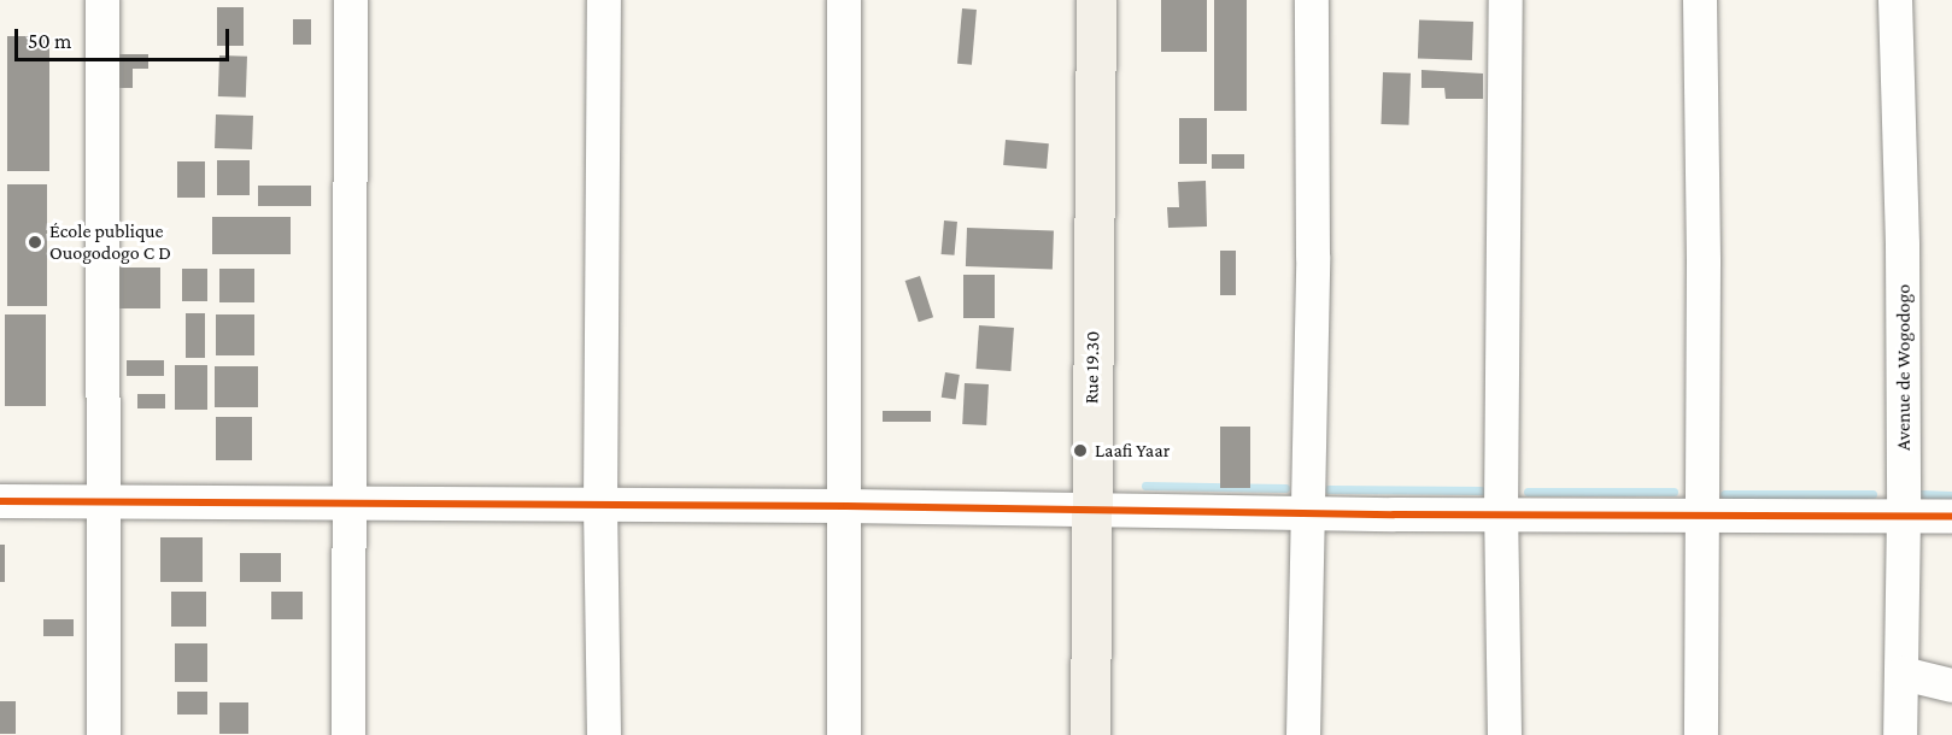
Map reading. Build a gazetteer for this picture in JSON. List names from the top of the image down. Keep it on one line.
{"streets":{"street":["Rue 19.30","Avenue de Wogodogo"]},"places":["École publique Ouogodogo C D","Laafi Yaar"],"scale_bar":"50 m"}
